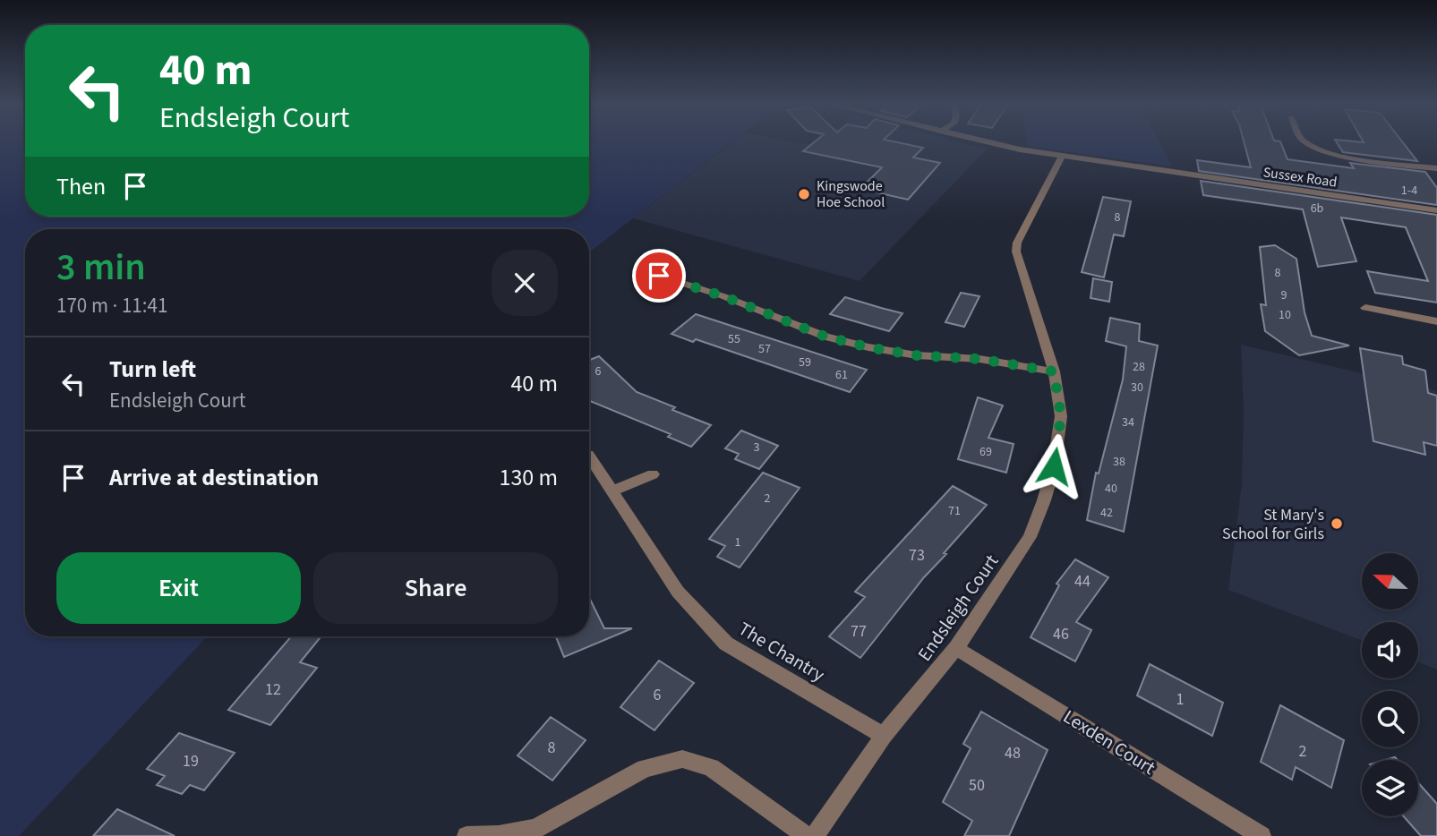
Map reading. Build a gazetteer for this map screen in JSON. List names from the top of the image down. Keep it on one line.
{"streets":{"street":["Sussex Road","Endsleigh Court","The Chantry","Lexden Court"]},"crossings":[["Sussex Road","Endsleigh Court"],["Endsleigh Court","The Chantry"],["Endsleigh Court","Lexden Court"]],"places":["Kingswode Hoe School","St Mary's School for Girls"],"house_numbers":["1-4","6b","8","8","9","10","55","57","59","28","6","61","30","34","3","69","38","40","2","71","42","1","73","44","77","46","12","6","1","8","2","48","19","50"],"north":"left","page":{"turn":["40 m","Endsleigh Court"],"then":"Then","heading":["3 min","170 m · 11:41"],"list":[{"name":"Turn left","note":"Endsleigh Court","value":"40 m"},{"name":"Arrive at destination","value":"130 m"}],"buttons":["Exit","Share"]}}
